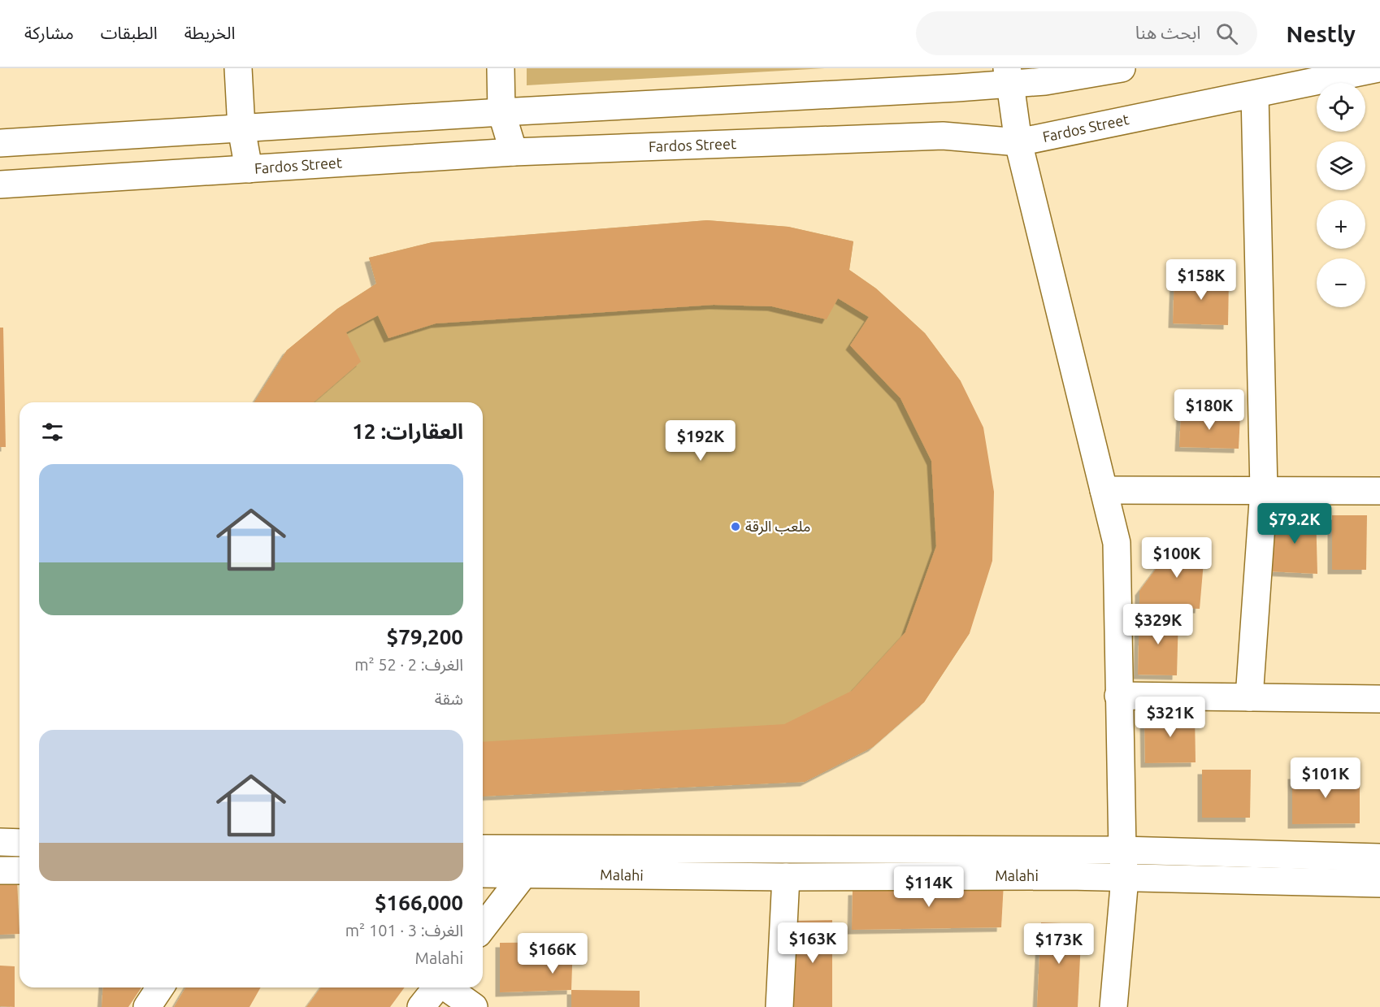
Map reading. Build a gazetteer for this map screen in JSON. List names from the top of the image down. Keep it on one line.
{"streets":{"street":["Fardos Street","Malahi"]},"places":["ملعب الرقة"],"page":{"header":"Nestly","search":"ابحث هنا","nav":["الخريطة","الطبقات","مشاركة"],"map_buttons":["+","−"],"price":["$158K","$180K","$192K","$79.2K","$100K","$329K","$321K","$101K","$114K","$163K","$173K","$166K"],"heading":"العقارات: 12","list":[{"name":"$79,200","note":"الغرف: 2 · 52 m² · شقة"},{"name":"$166,000","note":"الغرف: 3 · 101 m² · Malahi"}]}}
